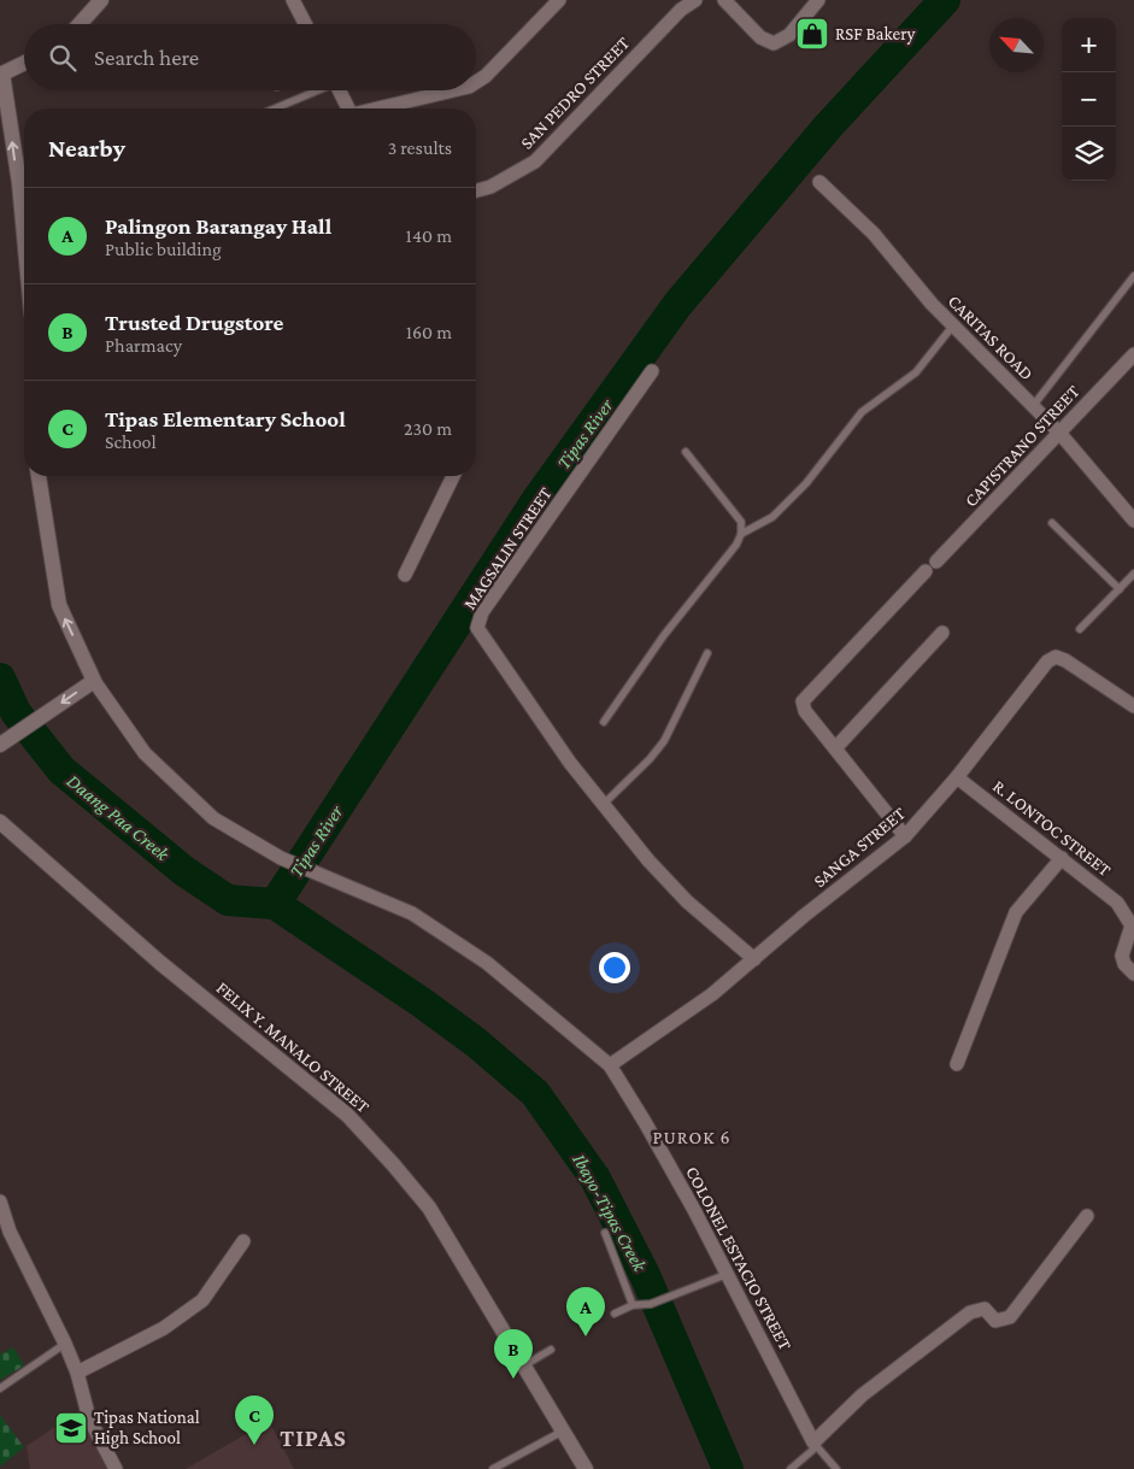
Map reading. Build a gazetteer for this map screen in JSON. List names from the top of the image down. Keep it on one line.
{"streets":{"main road":["FELIX Y. MANALO STREET"],"street":["SAN PEDRO STREET","CARITAS ROAD","CAPISTRANO STREET","MAGSALIN STREET","R. LONTOC STREET","SANGA STREET","COLONEL ESTACIO STREET"]},"crossings":[["CARITAS ROAD","CAPISTRANO STREET"],["R. LONTOC STREET","SANGA STREET"],["SANGA STREET","COLONEL ESTACIO STREET"]],"districts":["PUROK 6","TIPAS"],"water":["Tipas River","Daang Paa Creek","Ibayo-Tipas Creek"],"places":{"shop":["RSF Bakery"],"school or university":["Tipas National High School"]},"north":"top left","page":{"map_buttons":["+","−"],"search":"Search here","heading":["Nearby","3 results"],"list":[{"mark":"A","name":"Palingon Barangay Hall","note":"Public building","value":"140 m"},{"mark":"B","name":"Trusted Drugstore","note":"Pharmacy","value":"160 m"},{"mark":"C","name":"Tipas Elementary School","note":"School","value":"230 m"}],"pins":["A","B","C"]}}
